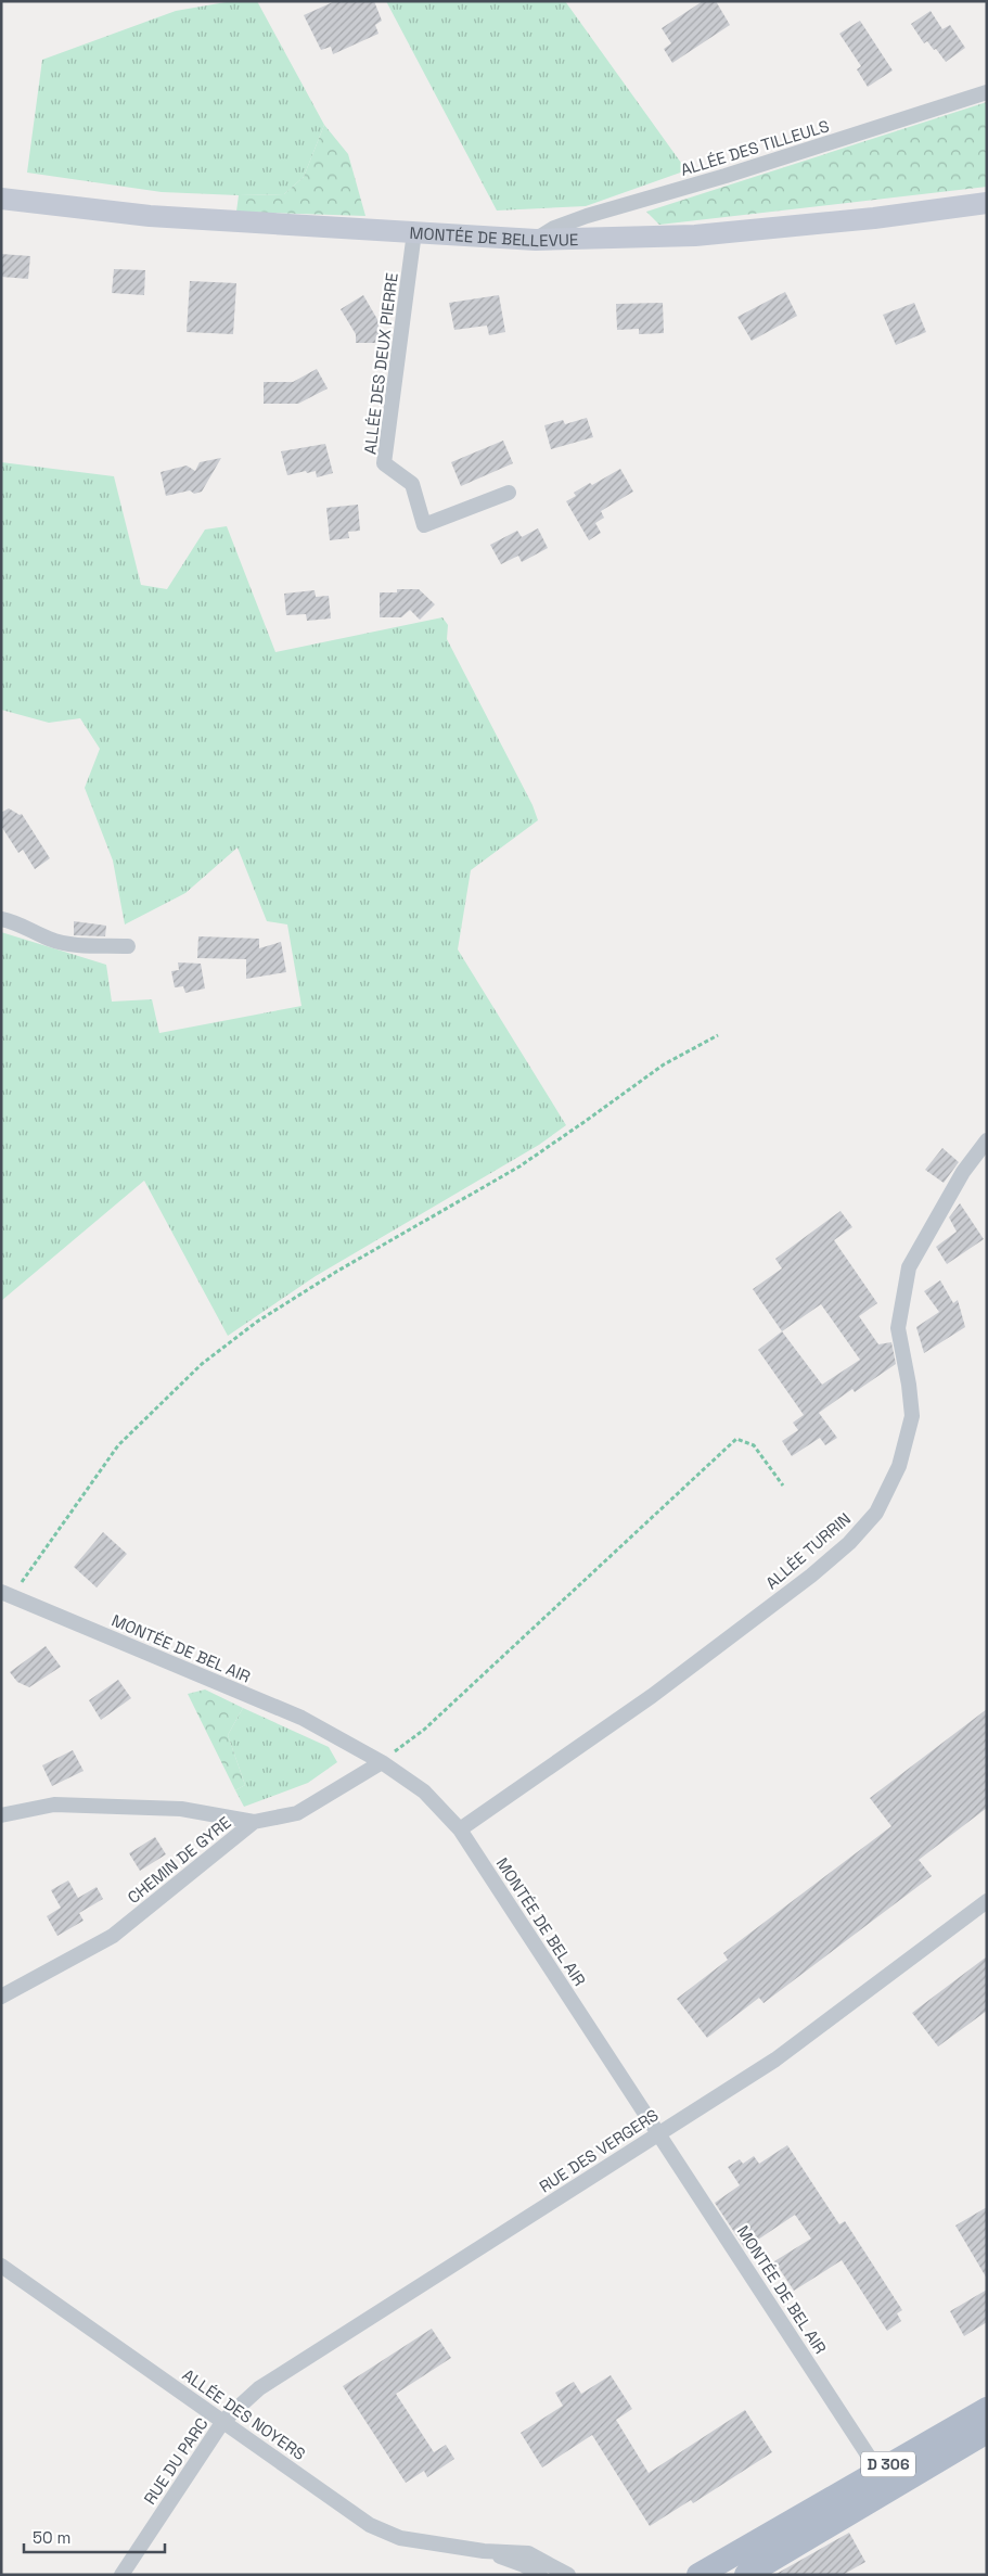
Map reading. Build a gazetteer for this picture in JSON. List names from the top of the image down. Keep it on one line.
{"streets":{"main road":["MONTÉE DE BELLEVUE","D 306"],"street":["ALLÉE DES TILLEULS","ALLÉE DES DEUX PIERRE","ALLÉE TURRIN","MONTÉE DE BEL AIR","CHEMIN DE GYRE","RUE DES VERGERS","ALLÉE DES NOYERS","RUE DU PARC"]},"crossings":[["ALLÉE DES TILLEULS","MONTÉE DE BELLEVUE"],["MONTÉE DE BELLEVUE","ALLÉE DES DEUX PIERRE"],["ALLÉE TURRIN","MONTÉE DE BEL AIR"],["MONTÉE DE BEL AIR","CHEMIN DE GYRE"],["MONTÉE DE BEL AIR","RUE DES VERGERS"],["MONTÉE DE BEL AIR","D 306"],["RUE DES VERGERS","ALLÉE DES NOYERS"],["RUE DES VERGERS","RUE DU PARC"],["ALLÉE DES NOYERS","RUE DU PARC"]],"scale_bar":"50 m"}
